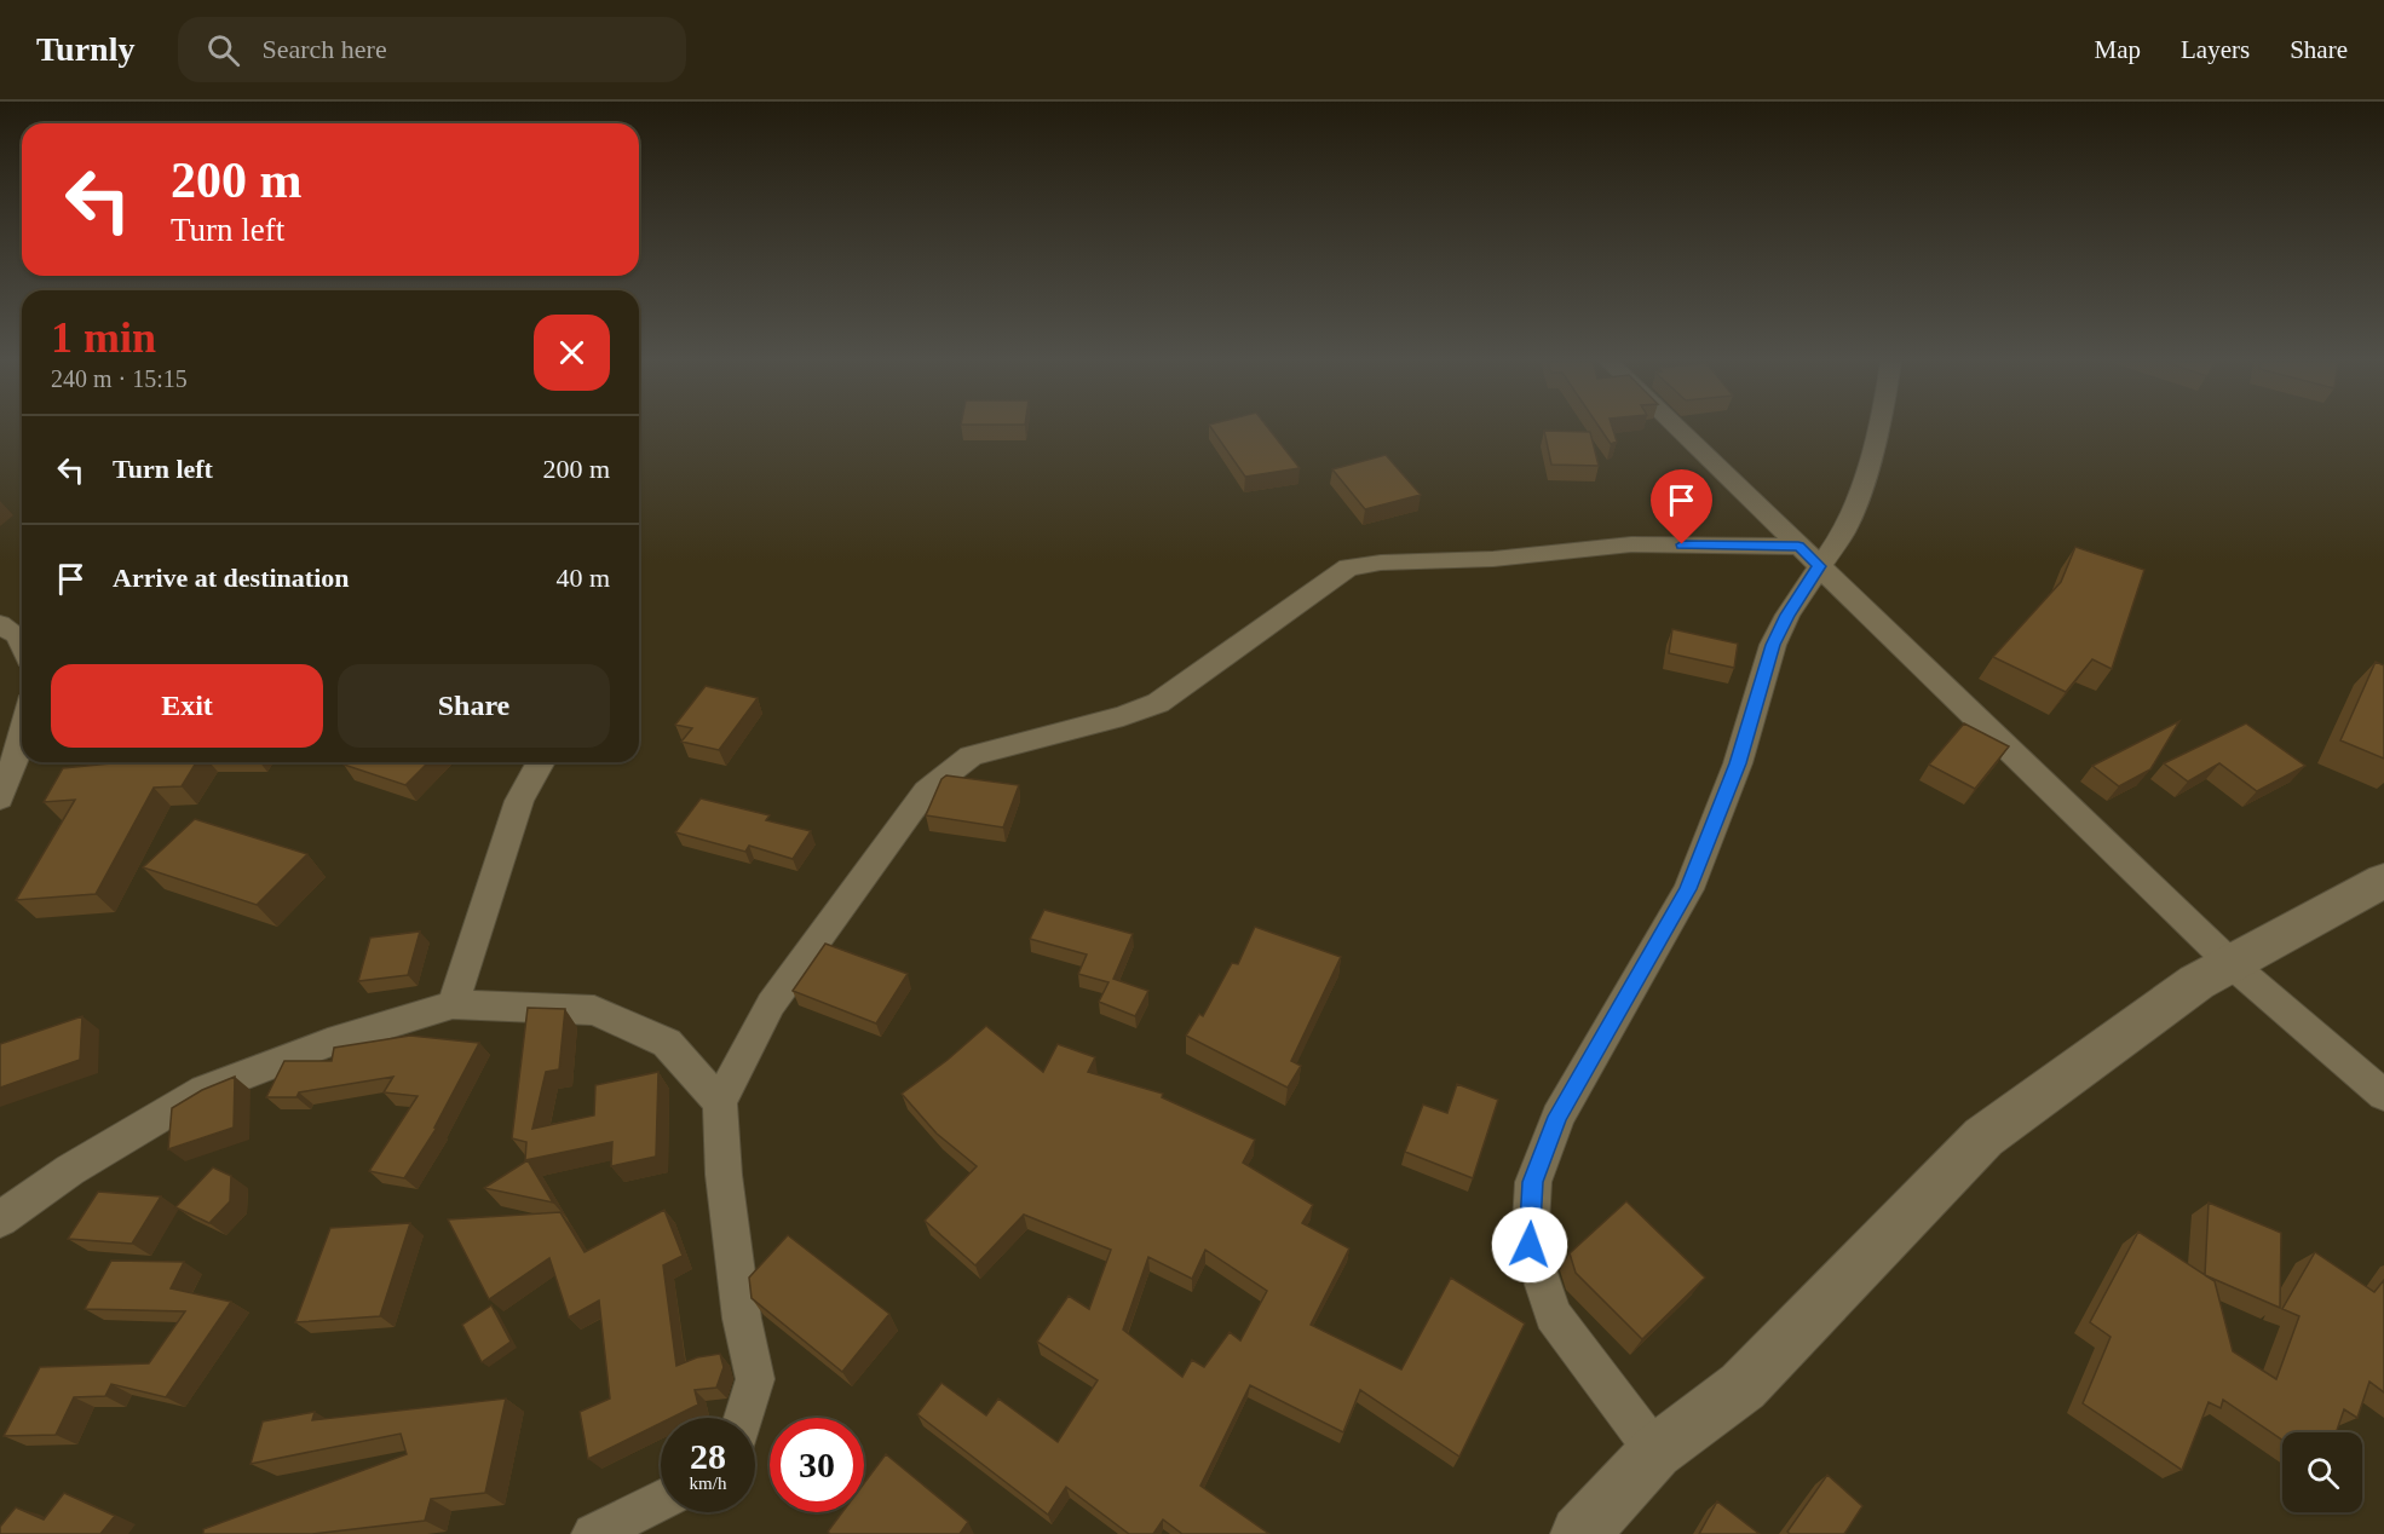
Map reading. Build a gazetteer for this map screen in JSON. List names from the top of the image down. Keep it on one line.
{"page":{"header":"Turnly","search":"Search here","nav":["Map","Layers","Share"],"turn":["200 m","Turn left"],"heading":["1 min","240 m · 15:15"],"list":[{"name":"Turn left","value":"200 m"},{"name":"Arrive at destination","value":"40 m"}],"buttons":["Exit","Share"],"speed":"28 km/h","limit":"30"}}
